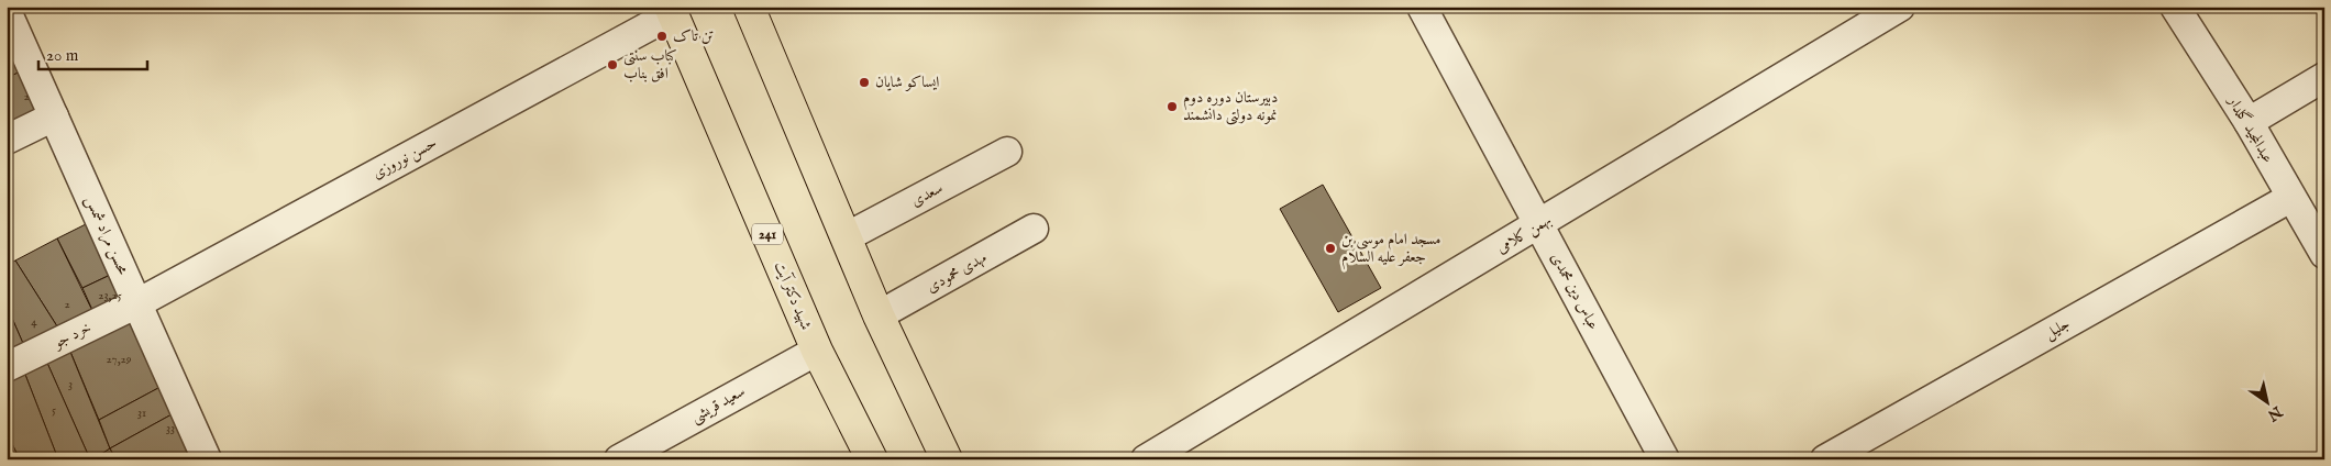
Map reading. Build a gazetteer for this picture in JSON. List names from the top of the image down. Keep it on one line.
{"streets":{"main road":["241","شهید دکتر آیت"],"street":["عبدالمجید گلدار","حسن نوروزی","سعدی","بهمن کلامی","محسن مراد شمس","مهدی محمودی","عباس دین محمدی","جلیل","خرد جو","سعید قریشی"]},"crossings":[["عبدالمجید گلدار","جلیل"],["حسن نوروزی","محسن مراد شمس"],["حسن نوروزی","شهید دکتر آیت"],["حسن نوروزی","خرد جو"],["بهمن کلامی","عباس دین محمدی"],["محسن مراد شمس","خرد جو"],["شهید دکتر آیت","سعید قریشی"]],"places":["تن تاک","کباب سنتی افق بناب","ایساکو شایان","دبیرستان دوره دوم نمونه دولتی دانشمند","مسجد امام موسی بن جعفر علیه السلام"],"house_numbers":["2","23,25","2","4","27,29","3","5","31","33"],"scale_bar":"20 m","north":"bottom right"}
